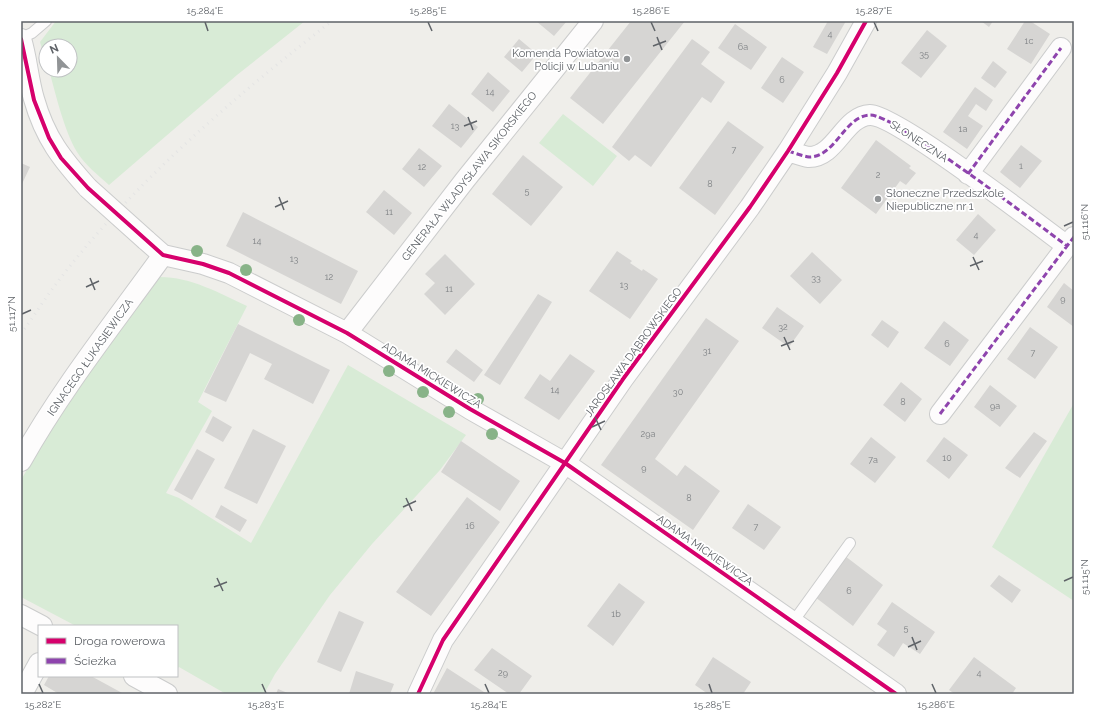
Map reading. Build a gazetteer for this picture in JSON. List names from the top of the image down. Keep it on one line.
{"streets":{"street":["SŁONECZNA","GENERAŁA WŁADYSŁAWA SIKORSKIEGO","JAROSŁAWA DĄBROWSKIEGO","IGNACEGO ŁUKASIEWICZA","ADAMA MICKIEWICZA"]},"crossings":[["SŁONECZNA","JAROSŁAWA DĄBROWSKIEGO"],["GENERAŁA WŁADYSŁAWA SIKORSKIEGO","ADAMA MICKIEWICZA"],["JAROSŁAWA DĄBROWSKIEGO","ADAMA MICKIEWICZA"],["IGNACEGO ŁUKASIEWICZA","ADAMA MICKIEWICZA"]],"places":["Komenda Powiatowa Policji w Lubaniu","Słoneczne Przedszkole Niepubliczne nr 1"],"house_numbers":["4","1c","6a","35","6","14","13","1a","7","1","12","2","8","5","11","4","14","13","12","33","13","11","9","32","6","31","7","14","30","8","9a","29a","10","7a","9","8","16","7","6","1b","5","29","4"],"legend":["Droga rowerowa","Ścieżka"],"north":"top left","coordinates":["15.284°E","15.285°E","15.286°E","15.287°E","51.116°N","51.117°N","51.115°N","15.282°E","15.283°E"]}
